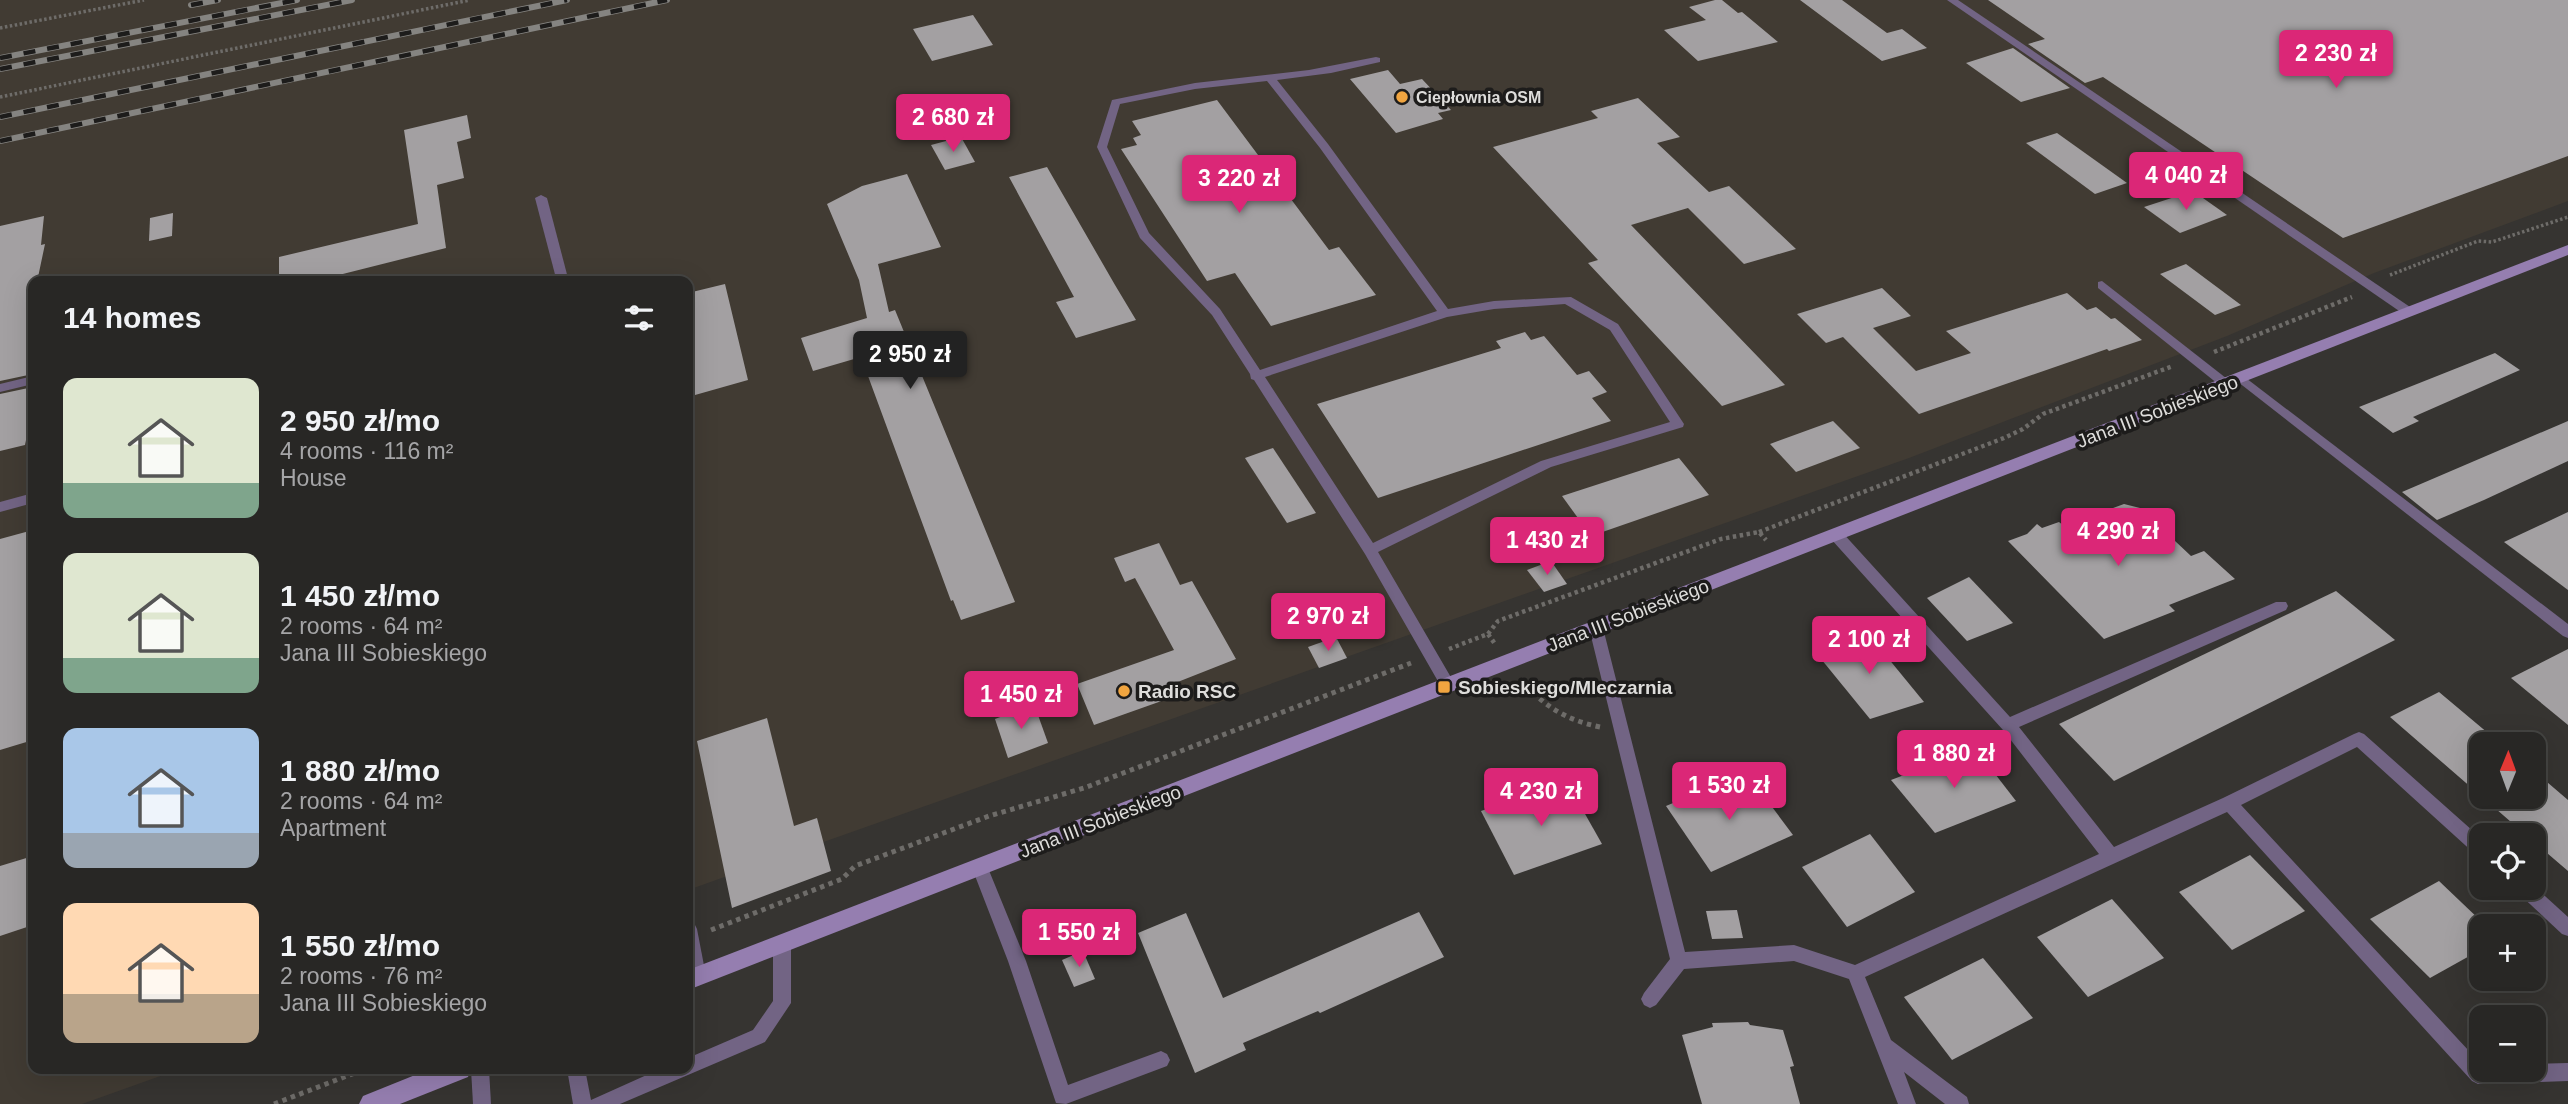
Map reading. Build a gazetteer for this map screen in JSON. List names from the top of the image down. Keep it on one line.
{"streets":{"main road":["Jana III Sobieskiego"]},"places":{"other":["Ciepłownia OSM","Radio RSC"],"transit":["Sobieskiego/Mleczarnia"]},"north":"top","page":{"price":["2 230 zł","2 680 zł","4 040 zł","3 220 zł","2 950 zł","4 290 zł","1 430 zł","2 970 zł","2 100 zł","1 450 zł","1 880 zł","1 530 zł","4 230 zł","1 550 zł"],"heading":"14 homes","list":[{"name":"2 950 zł/mo","note":"4 rooms · 116 m² · House"},{"name":"1 450 zł/mo","note":"2 rooms · 64 m² · Jana III Sobieskiego"},{"name":"1 880 zł/mo","note":"2 rooms · 64 m² · Apartment"},{"name":"1 550 zł/mo","note":"2 rooms · 76 m² · Jana III Sobieskiego"}],"map_buttons":["+","−"]}}
